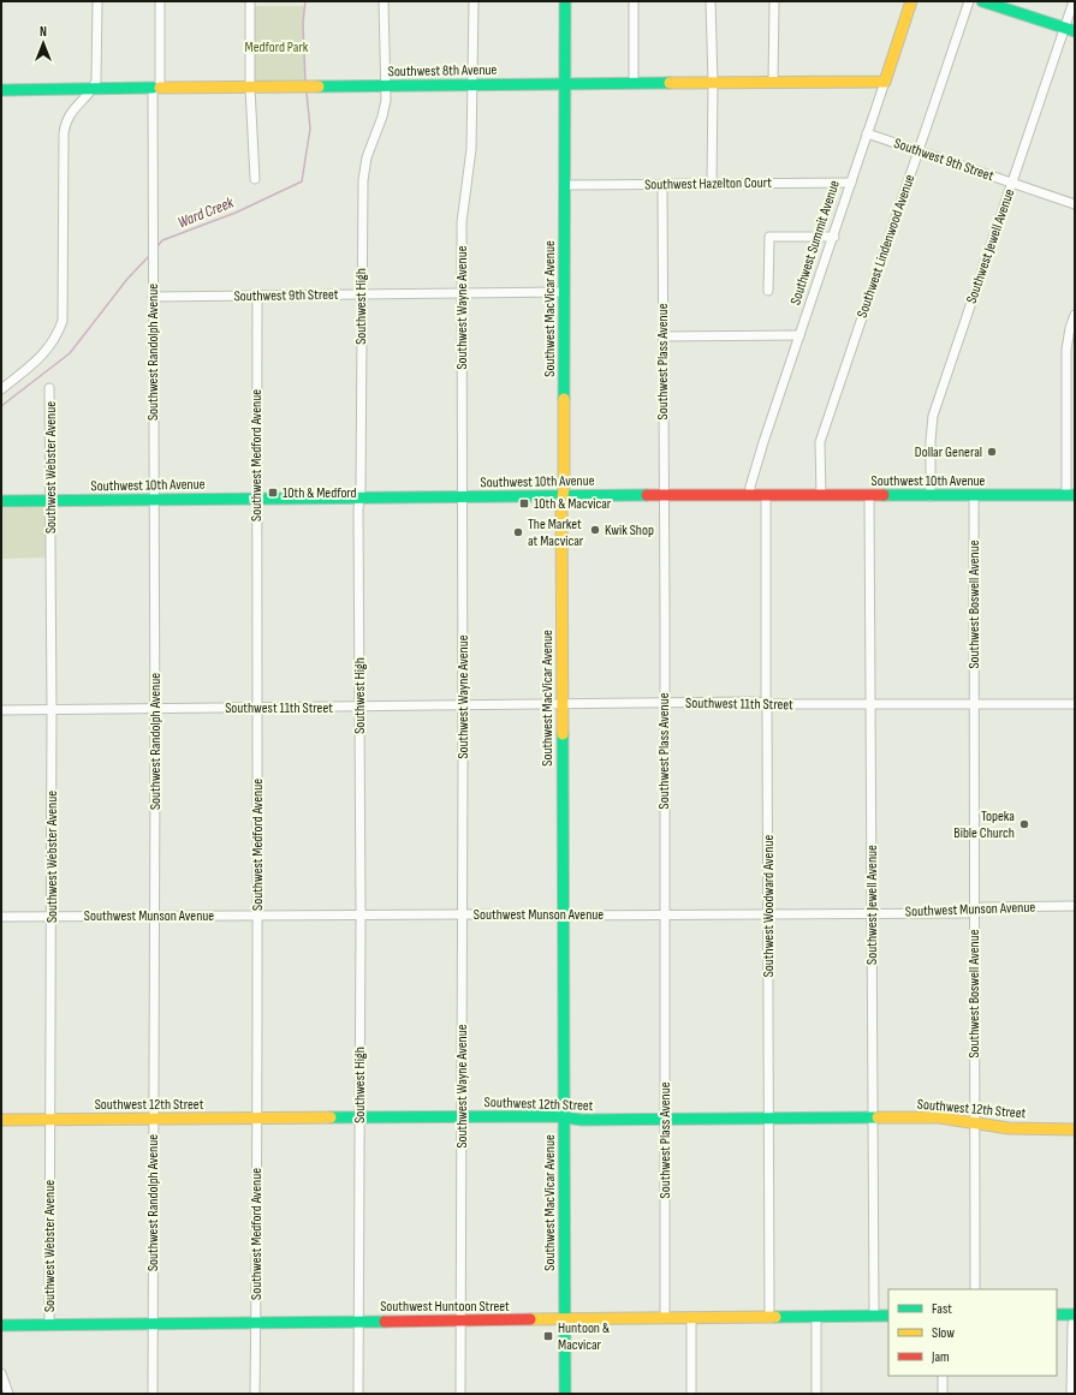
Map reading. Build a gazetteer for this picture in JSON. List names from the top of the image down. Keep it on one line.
{"streets":{"main road":["Southwest 8th Avenue","Southwest Summit Avenue","Southwest MacVicar Avenue","Southwest 10th Avenue","Southwest 12th Street","Southwest Huntoon Street"],"street":["Southwest 9th Street","Southwest Hazelton Court","Southwest Lindenwood Avenue","Southwest Jewell Avenue","Southwest High","Southwest Wayne Avenue","Southwest Randolph Avenue","Southwest Plass Avenue","Southwest Medford Avenue","Southwest Webster Avenue","Southwest Boswell Avenue","Southwest 11th Street","Southwest Woodward Avenue","Southwest Munson Avenue"]},"crossings":[["Southwest 8th Avenue","Southwest Summit Avenue"],["Southwest 8th Avenue","Southwest High"],["Southwest 8th Avenue","Southwest Wayne Avenue"],["Southwest 8th Avenue","Southwest MacVicar Avenue"],["Southwest 8th Avenue","Southwest Randolph Avenue"],["Southwest 9th Street","Southwest Summit Avenue"],["Southwest 9th Street","Southwest Lindenwood Avenue"],["Southwest 9th Street","Southwest Jewell Avenue"],["Southwest 9th Street","Southwest High"],["Southwest 9th Street","Southwest Wayne Avenue"],["Southwest 9th Street","Southwest MacVicar Avenue"],["Southwest 9th Street","Southwest Randolph Avenue"],["Southwest 9th Street","Southwest Medford Avenue"],["Southwest Hazelton Court","Southwest Summit Avenue"],["Southwest Hazelton Court","Southwest MacVicar Avenue"],["Southwest Hazelton Court","Southwest Plass Avenue"],["Southwest Summit Avenue","Southwest 10th Avenue"],["Southwest Lindenwood Avenue","Southwest 10th Avenue"],["Southwest Jewell Avenue","Southwest 10th Avenue"],["Southwest Jewell Avenue","Southwest 11th Street"],["Southwest Jewell Avenue","Southwest Munson Avenue"],["Southwest Jewell Avenue","Southwest 12th Street"],["Southwest Jewell Avenue","Southwest Huntoon Street"],["Southwest High","Southwest 10th Avenue"],["Southwest High","Southwest 11th Street"],["Southwest High","Southwest Munson Avenue"],["Southwest High","Southwest 12th Street"],["Southwest High","Southwest Huntoon Street"],["Southwest Wayne Avenue","Southwest 10th Avenue"],["Southwest Wayne Avenue","Southwest 11th Street"],["Southwest Wayne Avenue","Southwest Munson Avenue"],["Southwest Wayne Avenue","Southwest 12th Street"],["Southwest Wayne Avenue","Southwest Huntoon Street"],["Southwest MacVicar Avenue","Southwest 10th Avenue"],["Southwest MacVicar Avenue","Southwest 11th Street"],["Southwest MacVicar Avenue","Southwest Munson Avenue"],["Southwest MacVicar Avenue","Southwest 12th Street"],["Southwest MacVicar Avenue","Southwest Huntoon Street"],["Southwest Randolph Avenue","Southwest 10th Avenue"],["Southwest Randolph Avenue","Southwest 11th Street"],["Southwest Randolph Avenue","Southwest Munson Avenue"],["Southwest Randolph Avenue","Southwest 12th Street"],["Southwest Randolph Avenue","Southwest Huntoon Street"],["Southwest Plass Avenue","Southwest 10th Avenue"],["Southwest Plass Avenue","Southwest 11th Street"],["Southwest Plass Avenue","Southwest Munson Avenue"],["Southwest Plass Avenue","Southwest 12th Street"],["Southwest Plass Avenue","Southwest Huntoon Street"],["Southwest Medford Avenue","Southwest 10th Avenue"],["Southwest Medford Avenue","Southwest 11th Street"],["Southwest Medford Avenue","Southwest Munson Avenue"],["Southwest Medford Avenue","Southwest 12th Street"],["Southwest Medford Avenue","Southwest Huntoon Street"],["Southwest Webster Avenue","Southwest 10th Avenue"],["Southwest Webster Avenue","Southwest 11th Street"],["Southwest Webster Avenue","Southwest Munson Avenue"],["Southwest Webster Avenue","Southwest 12th Street"],["Southwest Webster Avenue","Southwest Huntoon Street"],["Southwest 10th Avenue","Southwest Boswell Avenue"],["Southwest 10th Avenue","Southwest Woodward Avenue"],["Southwest Boswell Avenue","Southwest 11th Street"],["Southwest Boswell Avenue","Southwest Munson Avenue"],["Southwest Boswell Avenue","Southwest 12th Street"],["Southwest 11th Street","Southwest Woodward Avenue"],["Southwest Woodward Avenue","Southwest Munson Avenue"],["Southwest Woodward Avenue","Southwest 12th Street"],["Southwest Woodward Avenue","Southwest Huntoon Street"]],"water":["Ward Creek"],"parks":["Medford Park"],"places":{"other":["Dollar General","Kwik Shop","The Market at Macvicar","Topeka Bible Church"],"transit":["10th & Medford","10th & Macvicar","Huntoon & Macvicar"]},"legend":["Fast","Slow","Jam"],"north":"top"}
